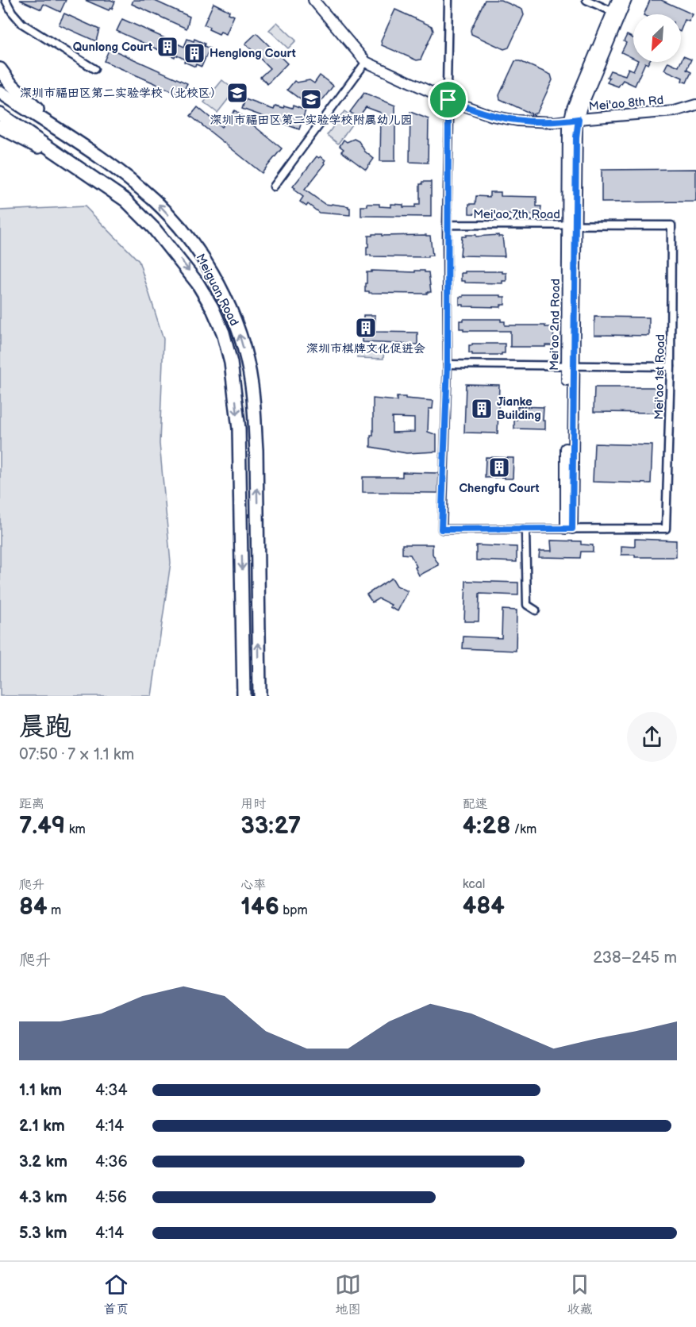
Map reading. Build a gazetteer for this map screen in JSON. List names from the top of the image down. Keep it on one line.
{"streets":{"highway":["Meiguan Road"],"street":["Mei'ao 8th Rd","Mei'ao 7th Road","Mei'ao 2nd Road","Mei'ao 1st Road"]},"crossings":[["Mei'ao 8th Rd","Mei'ao 2nd Road"],["Mei'ao 7th Road","Mei'ao 2nd Road"],["Mei'ao 7th Road","Mei'ao 1st Road"],["Mei'ao 2nd Road","Mei'ao 1st Road"]],"places":{"building":["Qunlong Court","Henglong Court","深圳市棋牌文化促进会","Jianke Building","Chengfu Court"],"school or university":["深圳市福田区第二实验学校（北校区）","深圳市福田区第二实验学校附属幼儿园"]},"north":"bottom left","page":{"heading":["晨跑","07:50 · 7 × 1.1 km"],"stats":[["距离","7.49 km"],["用时","33:27"],["配速","4:28 /km"],["爬升","84 m"],["心率","146 bpm"],["kcal","484"]],"chart":["爬升","238–245 m"],"list":[{"name":"1.1 km","note":"4:34"},{"name":"2.1 km","note":"4:14"},{"name":"3.2 km","note":"4:36"},{"name":"4.3 km","note":"4:56"},{"name":"5.3 km","note":"4:14"}],"tabs":["首页","地图","收藏"]}}
